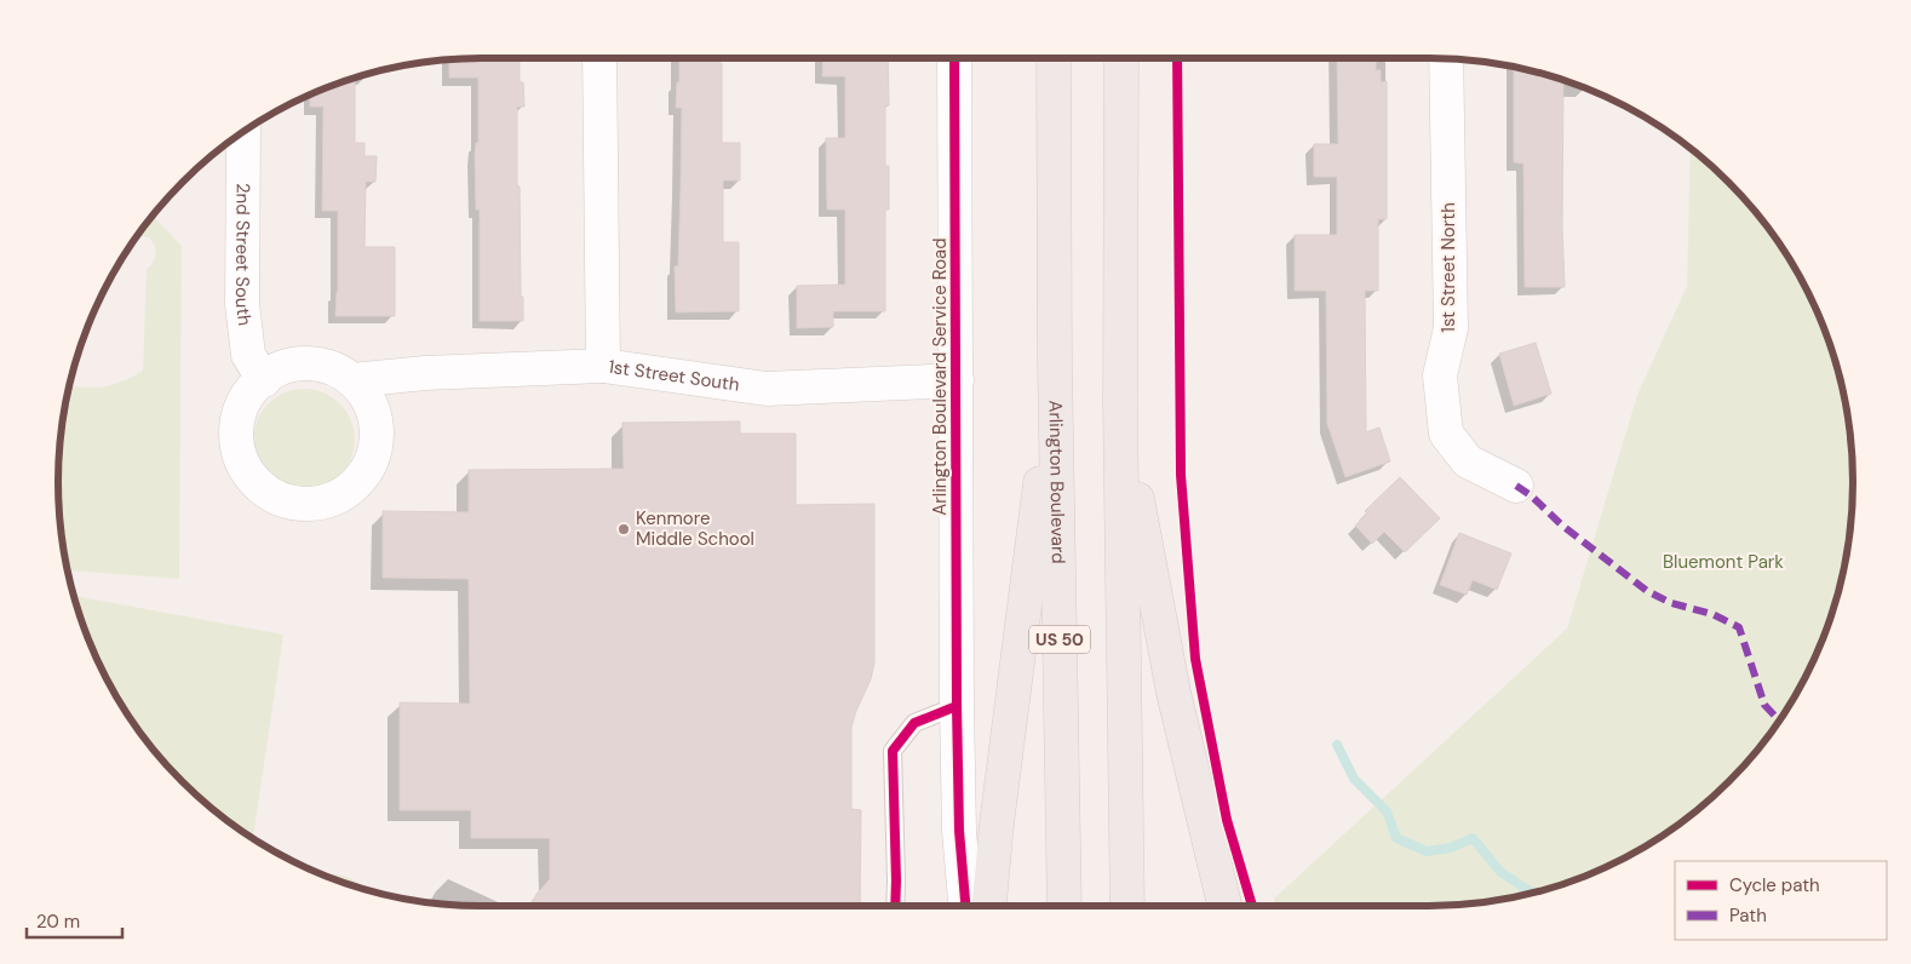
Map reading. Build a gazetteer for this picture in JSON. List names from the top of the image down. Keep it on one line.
{"streets":{"highway":["Arlington Boulevard","US 50"],"street":["2nd Street South","1st Street North","1st Street South","Arlington Boulevard Service Road"]},"crossings":[["1st Street South","Arlington Boulevard Service Road"]],"parks":["Bluemont Park"],"places":["Kenmore Middle School"],"legend":["Cycle path","Path"],"scale_bar":"20 m"}
